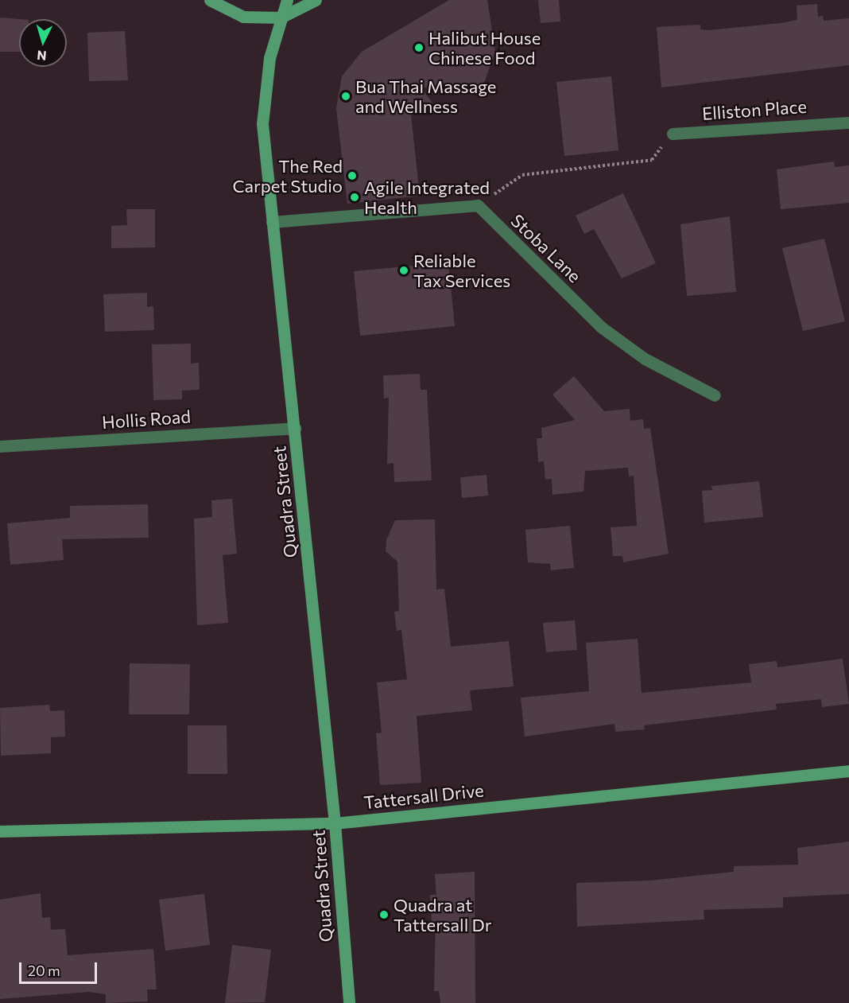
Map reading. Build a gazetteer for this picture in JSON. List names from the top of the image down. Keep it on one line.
{"streets":{"main road":["Quadra Street","Tattersall Drive"],"street":["Elliston Place","Stoba Lane","Hollis Road"]},"crossings":[["Hollis Road","Quadra Street"],["Quadra Street","Tattersall Drive"]],"places":["Halibut House Chinese Food","Bua Thai Massage and Wellness","The Red Carpet Studio","Agile Integrated Health","Reliable Tax Services","Quadra at Tattersall Dr"],"scale_bar":"20 m","north":"bottom"}
